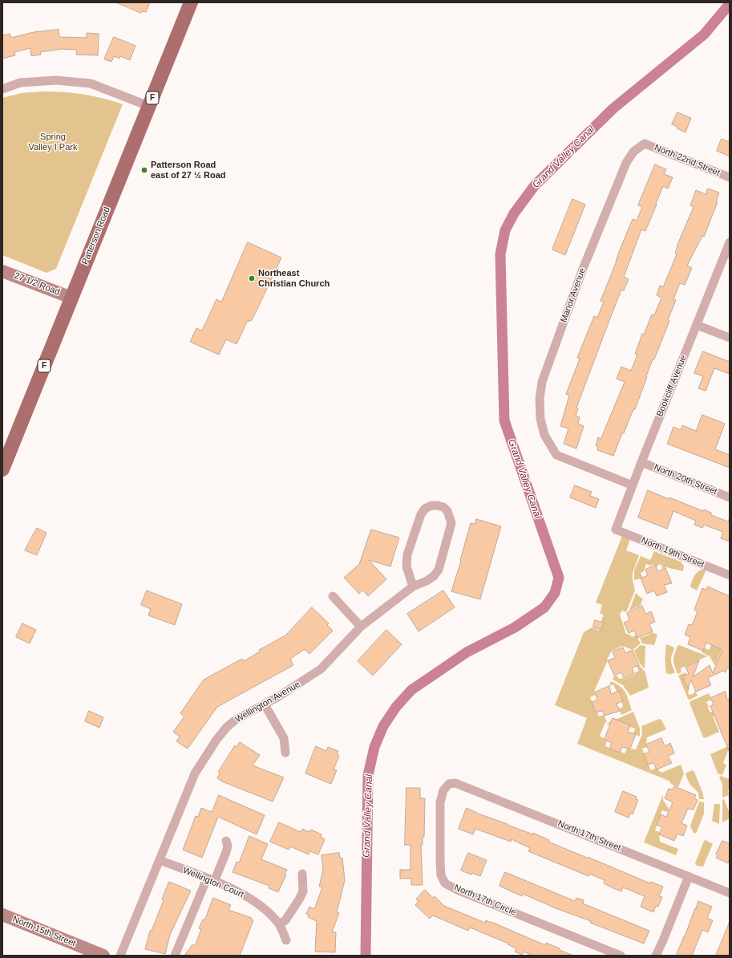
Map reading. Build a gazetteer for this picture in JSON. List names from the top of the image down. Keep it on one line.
{"streets":{"main road":["F","Patterson Road"],"street":["North 22nd Street","27 1/2 Road","Manor Avenue","Bookcliff Avenue","North 20th Street","North 19th Street","Wellington Avenue","North 17th Street","Wellington Court","North 17th Circle","North 15th Street"]},"crossings":[["North 22nd Street","Manor Avenue"],["Patterson Road","27 1/2 Road"],["Manor Avenue","Bookcliff Avenue"],["Bookcliff Avenue","North 20th Street"],["Bookcliff Avenue","North 19th Street"],["Wellington Avenue","Wellington Court"],["North 17th Street","North 17th Circle"]],"water":["Grand Valley Canal"],"parks":["Spring Valley I Park"],"places":["Patterson Road east of 27 ½ Road","Northeast Christian Church"]}
